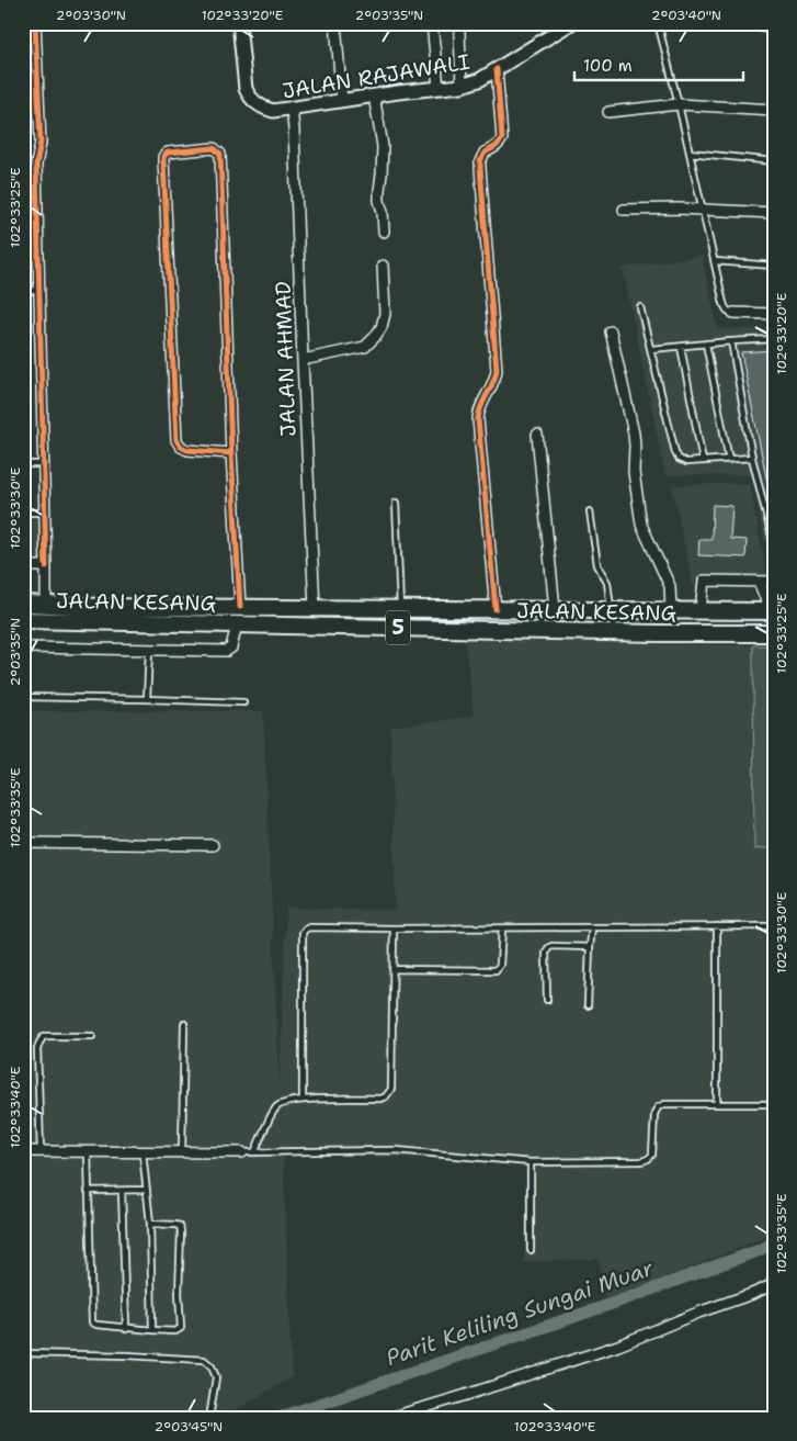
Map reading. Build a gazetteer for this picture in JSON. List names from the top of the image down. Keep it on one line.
{"streets":{"main road":["JALAN KESANG","5"],"street":["JALAN RAJAWALI","JALAN AHMAD"]},"crossings":[["JALAN RAJAWALI","JALAN AHMAD"],["JALAN AHMAD","JALAN KESANG"]],"water":["Parit Keliling Sungai Muar"],"scale_bar":"100 m","coordinates":["2°03'30\"N","102°33'20\"E","2°03'35\"N","2°03'40\"N","102°33'25\"E","102°33'30\"E","102°33'35\"E","102°33'40\"E","2°03'45\"N"]}
